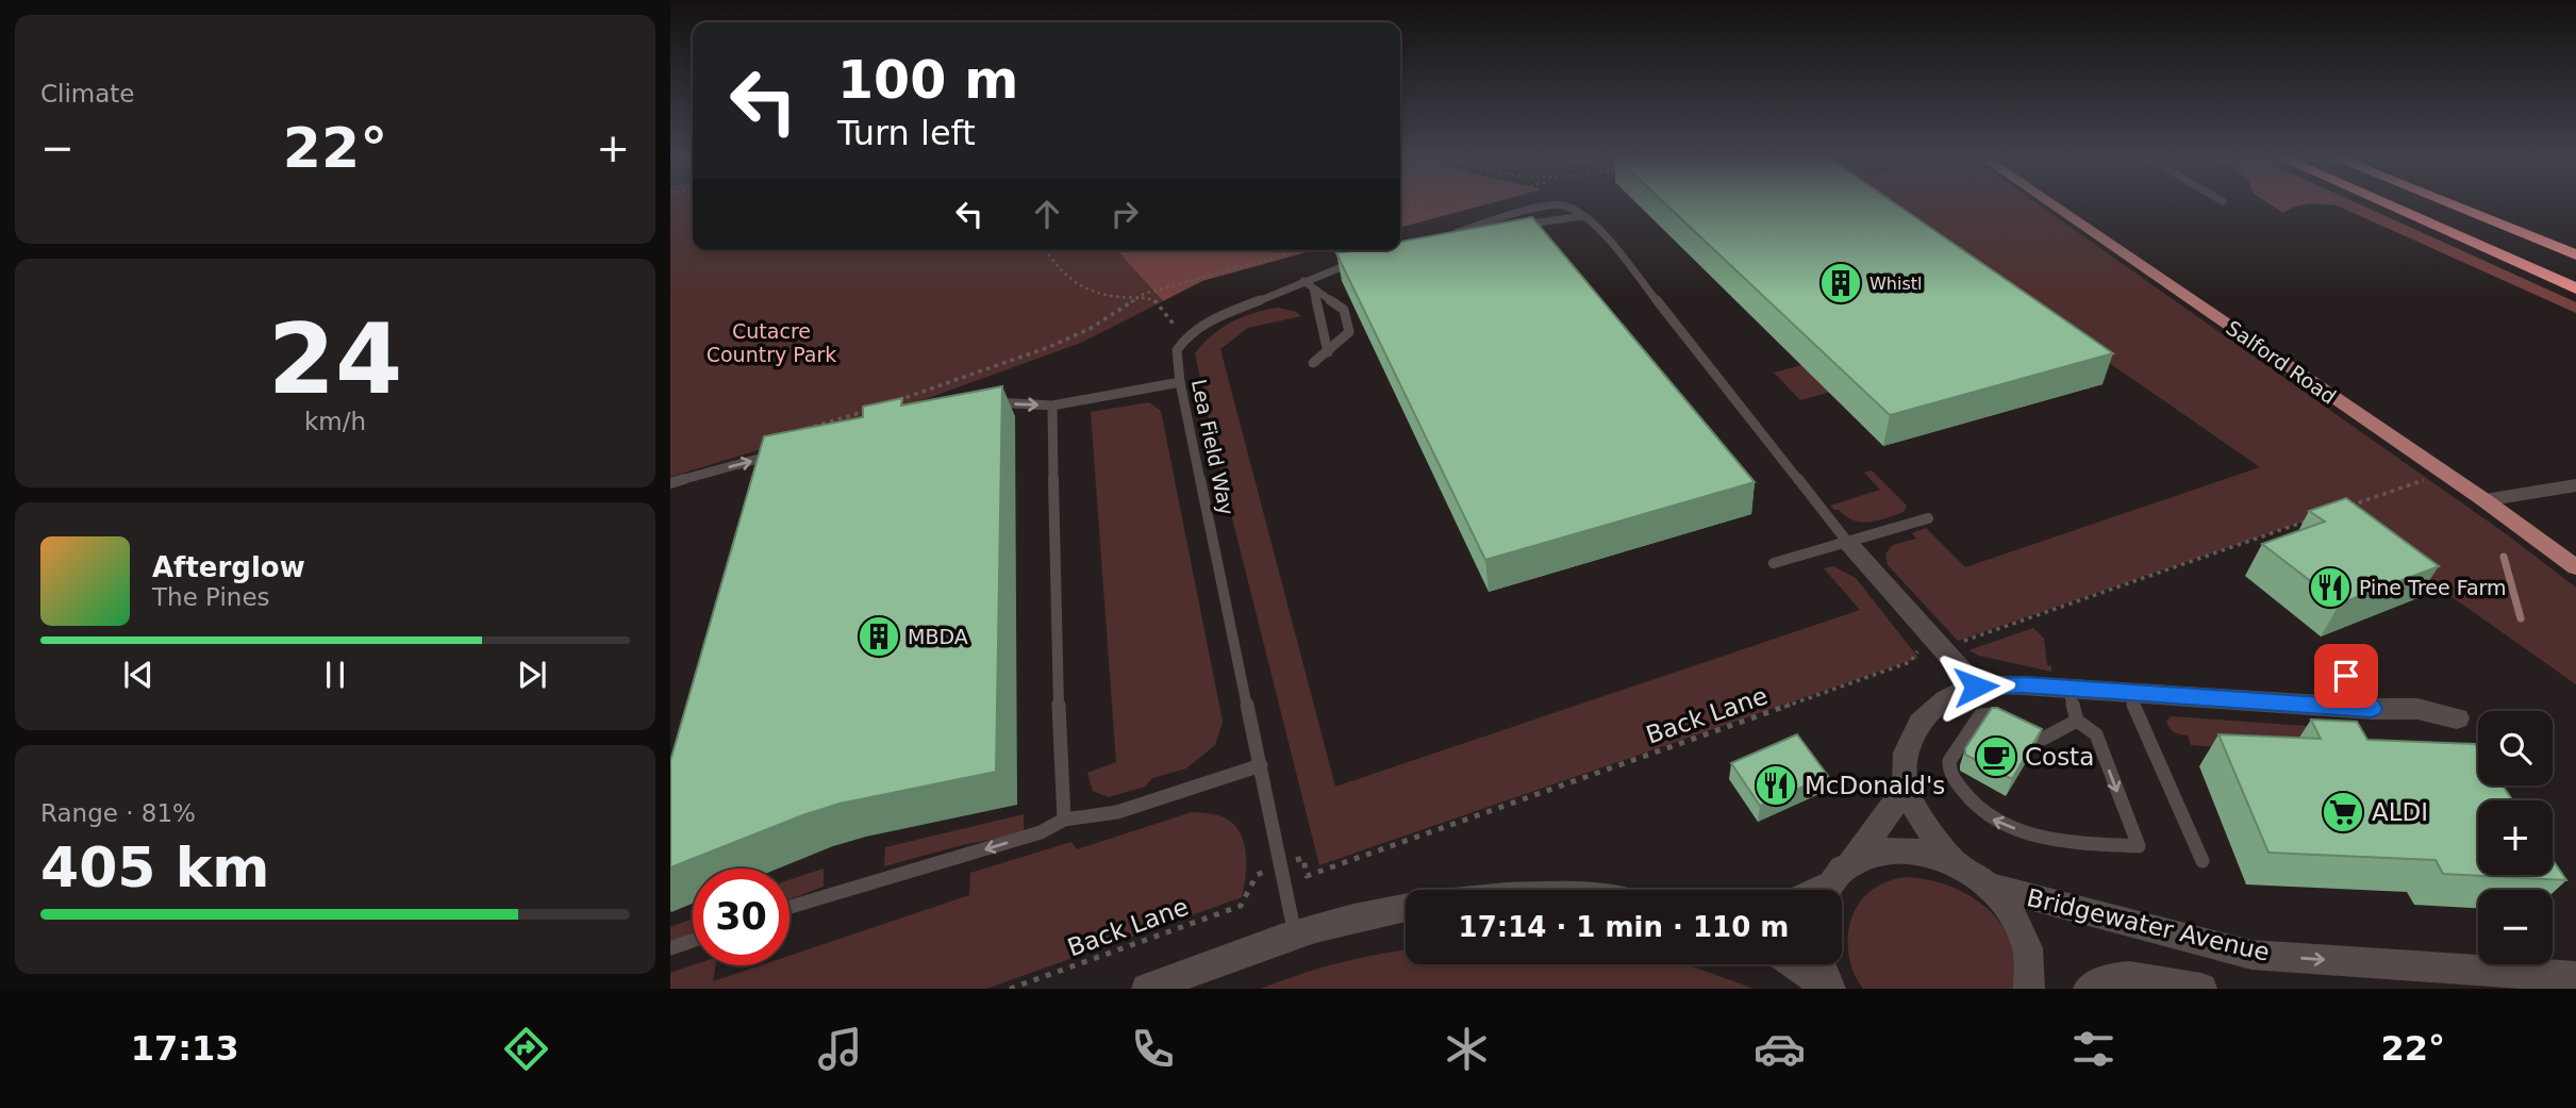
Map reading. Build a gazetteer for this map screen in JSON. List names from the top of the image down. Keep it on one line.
{"streets":{"main road":["Salford Road"],"street":["Bridgewater Avenue"],"lane":["Lea Field Way"],"path":["Back Lane"]},"crossings":[["Lea Field Way","Back Lane"]],"one_way":["Bridgewater Avenue"],"parks":["Cutacre Country Park"],"places":{"building":["Whistl","MBDA"],"restaurant":["Pine Tree Farm","McDonald's"],"cafe":["Costa"],"supermarket":["ALDI"]},"page":{"tile":["Climate",["24","km/h"],["Range · 81%","405 km"]],"turn":["100 m","Turn left"],"heat":["−","22°","+"],"song":["Afterglow","The Pines"],"map_buttons":["+","−"],"limit":"30","trip":"17:14 · 1 min · 110 m","tabs":["17:13","22°"]}}
